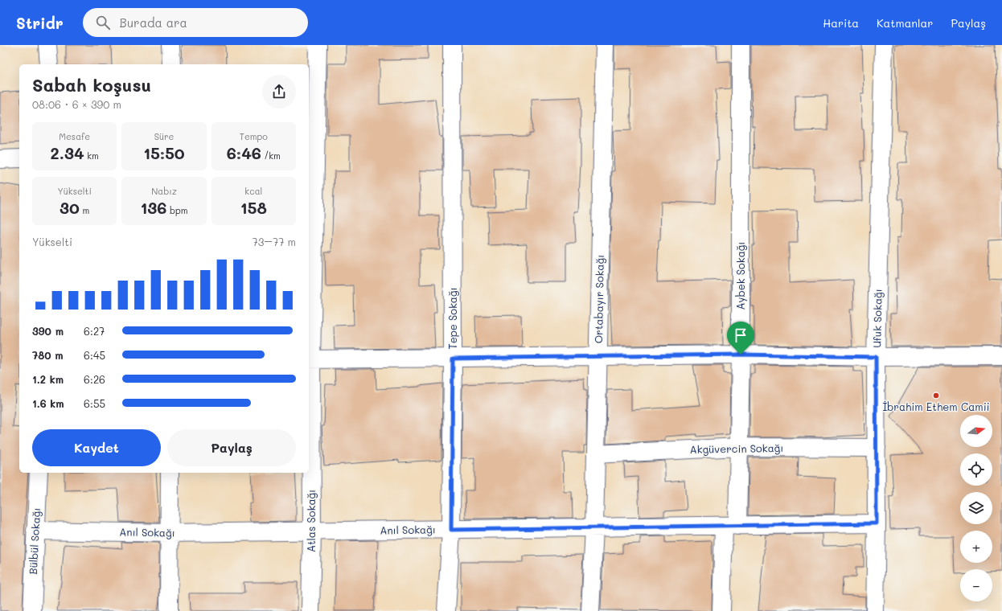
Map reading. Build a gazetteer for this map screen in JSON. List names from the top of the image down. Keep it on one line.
{"streets":{"street":["Aybek Sokağı","Ortabayır Sokağı","Tepe Sokağı","Ufuk Sokağı","Akgüvercin Sokağı","Atlas Sokağı","Anıl Sokağı","Bülbül Sokağı"]},"crossings":[["Aybek Sokağı","Akgüvercin Sokağı"],["Aybek Sokağı","Anıl Sokağı"],["Ortabayır Sokağı","Akgüvercin Sokağı"],["Ortabayır Sokağı","Anıl Sokağı"],["Tepe Sokağı","Anıl Sokağı"],["Ufuk Sokağı","Akgüvercin Sokağı"],["Ufuk Sokağı","Anıl Sokağı"],["Atlas Sokağı","Anıl Sokağı"],["Anıl Sokağı","Bülbül Sokağı"]],"places":["İbrahim Ethem Camii"],"north":"right","page":{"header":"Stridr","search":"Burada ara","nav":["Harita","Katmanlar","Paylaş"],"heading":["Sabah koşusu","08:06 · 6 × 390 m"],"stats":[["Mesafe","2.34 km"],["Süre","15:50"],["Tempo","6:46 /km"],["Yükselti","30 m"],["Nabız","136 bpm"],["kcal","158"]],"chart":["Yükselti","73–77 m"],"list":[{"name":"390 m","note":"6:27"},{"name":"780 m","note":"6:45"},{"name":"1.2 km","note":"6:26"},{"name":"1.6 km","note":"6:55"}],"map_buttons":["+","−"],"buttons":["Kaydet","Paylaş"]}}
